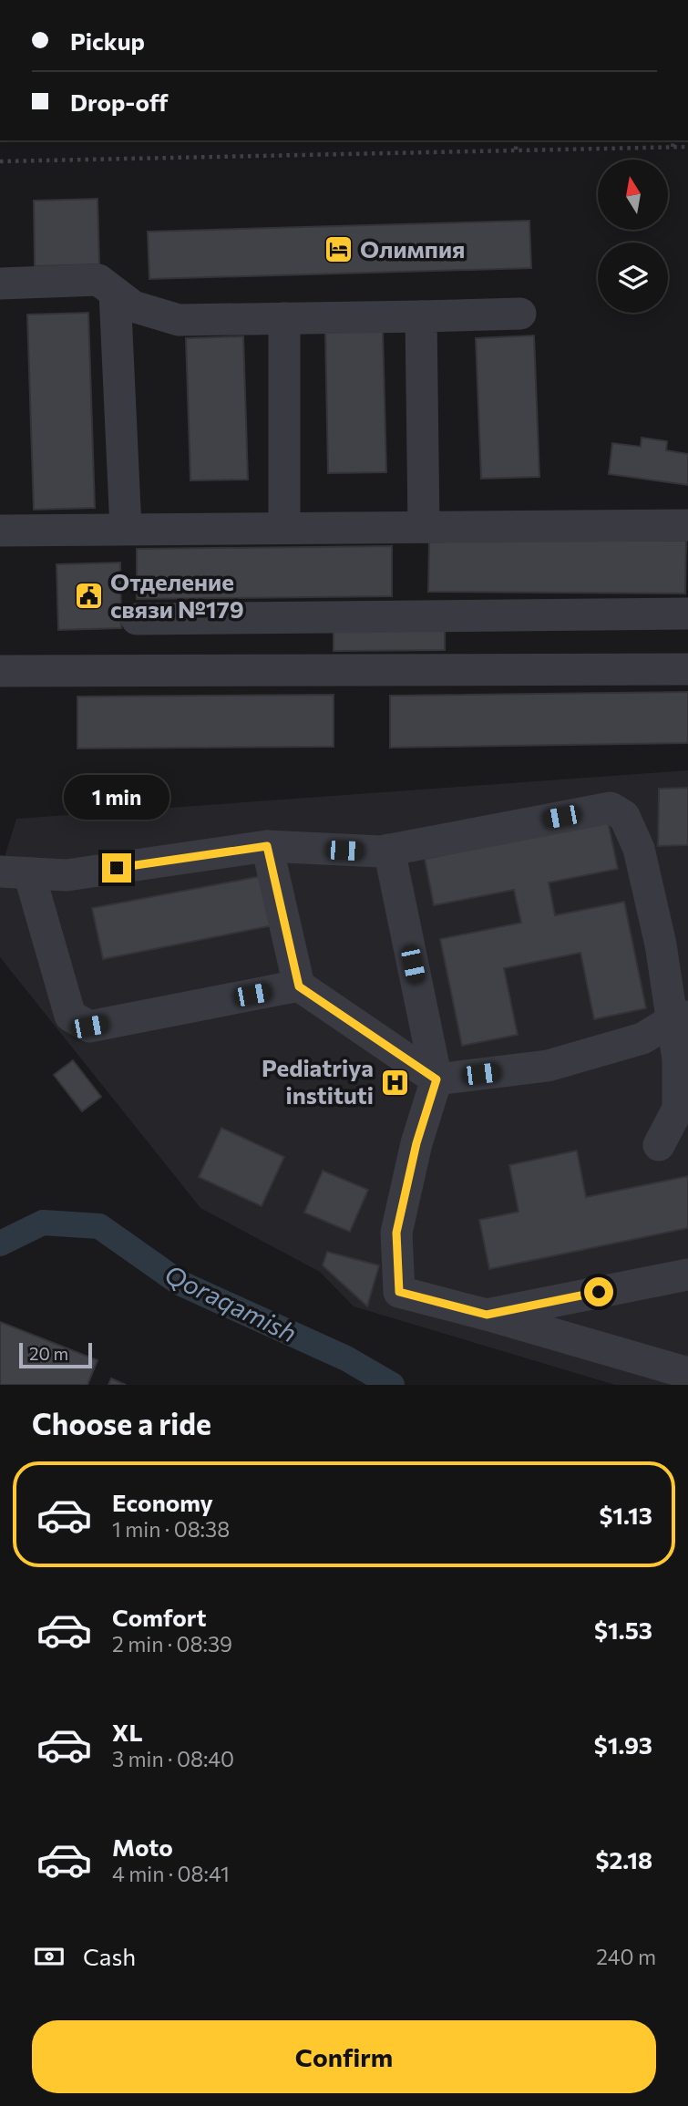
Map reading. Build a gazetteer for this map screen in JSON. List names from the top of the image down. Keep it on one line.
{"water":["Qoraqamish"],"places":{"hotel":["Олимпия"],"public building":["Отделение связи №179"],"hospital":["Pediatriya instituti"]},"scale_bar":"20 m","north":"top","page":{"banner":["Pickup","Drop-off"],"bubble":"1 min","scale":"20 m","heading":"Choose a ride","list":[{"name":"Economy","note":"1 min · 08:38","value":"$1.13"},{"name":"Comfort","note":"2 min · 08:39","value":"$1.53"},{"name":"XL","note":"3 min · 08:40","value":"$1.93"},{"name":"Moto","note":"4 min · 08:41","value":"$2.18"}],"pay":["Cash","240 m"],"buttons":"Confirm"}}
